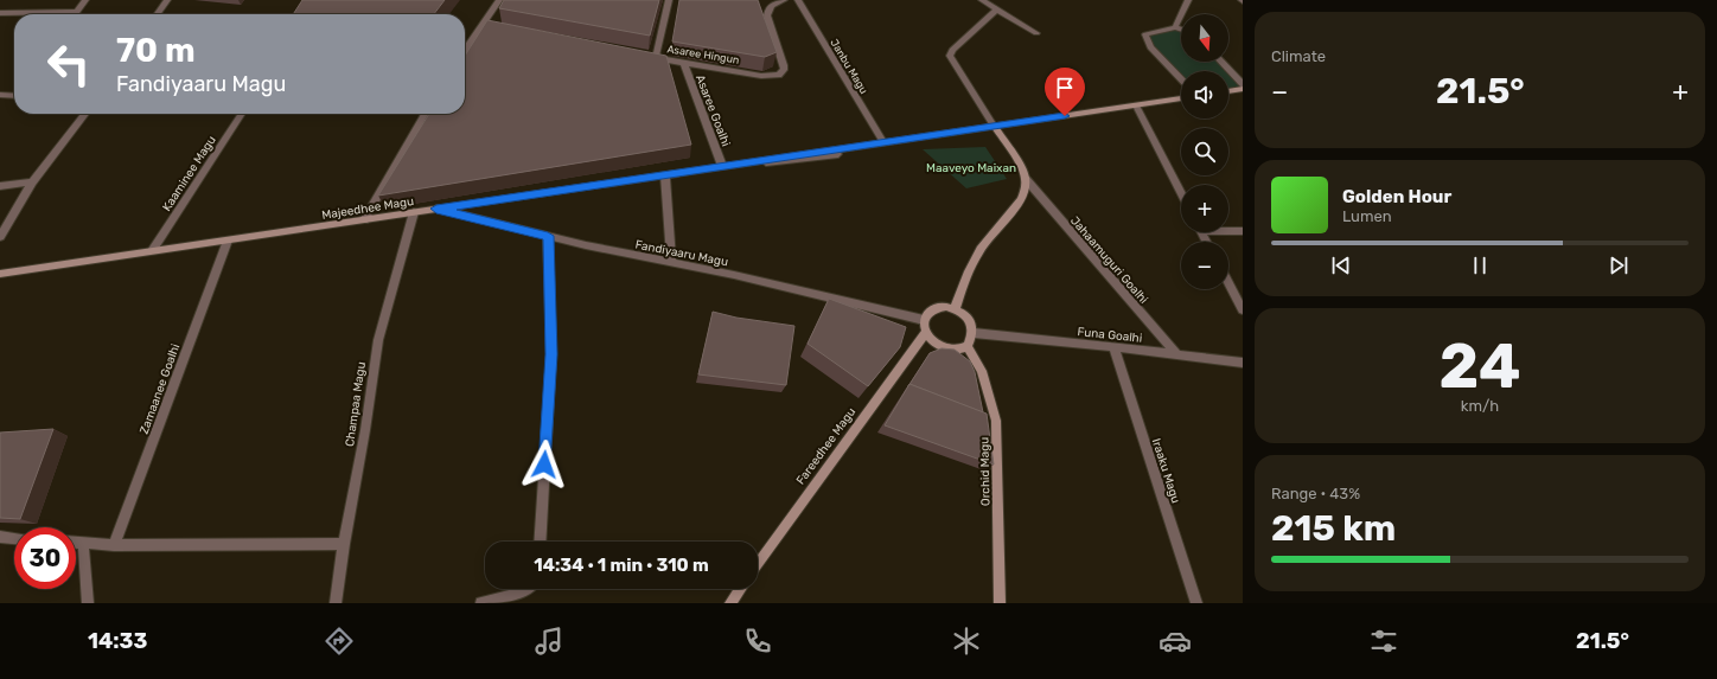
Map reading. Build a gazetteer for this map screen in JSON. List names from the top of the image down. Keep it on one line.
{"streets":{"street":["Asaree Hingun","Janbu Magu","Asaree Goalhi","Kaaminee Magu","Majeedhee Magu","Fandiyaaru Magu","Jahaamuguri Goalhi","Funa Goalhi","Zamaanee Goalhi","Champaa Magu","Fareedhee Magu","Iraaku Magu","Orchid Magu"]},"crossings":[["Asaree Hingun","Asaree Goalhi"],["Janbu Magu","Majeedhee Magu"],["Asaree Goalhi","Majeedhee Magu"],["Kaaminee Magu","Majeedhee Magu"],["Majeedhee Magu","Fandiyaaru Magu"],["Majeedhee Magu","Zamaanee Goalhi"],["Majeedhee Magu","Champaa Magu"],["Fandiyaaru Magu","Funa Goalhi"],["Fandiyaaru Magu","Fareedhee Magu"],["Fandiyaaru Magu","Orchid Magu"],["Jahaamuguri Goalhi","Funa Goalhi"],["Funa Goalhi","Fareedhee Magu"],["Funa Goalhi","Iraaku Magu"],["Funa Goalhi","Orchid Magu"],["Fareedhee Magu","Orchid Magu"]],"parks":["Maaveyo Maixan"],"north":"bottom","page":{"tile":["Climate",["24","km/h"],["Range · 43%","215 km"]],"map_buttons":["+","−"],"turn":["70 m","Fandiyaaru Magu"],"heat":["−","21.5°","+"],"song":["Golden Hour","Lumen"],"limit":"30","trip":"14:34 · 1 min · 310 m","tabs":["14:33","21.5°"]}}
